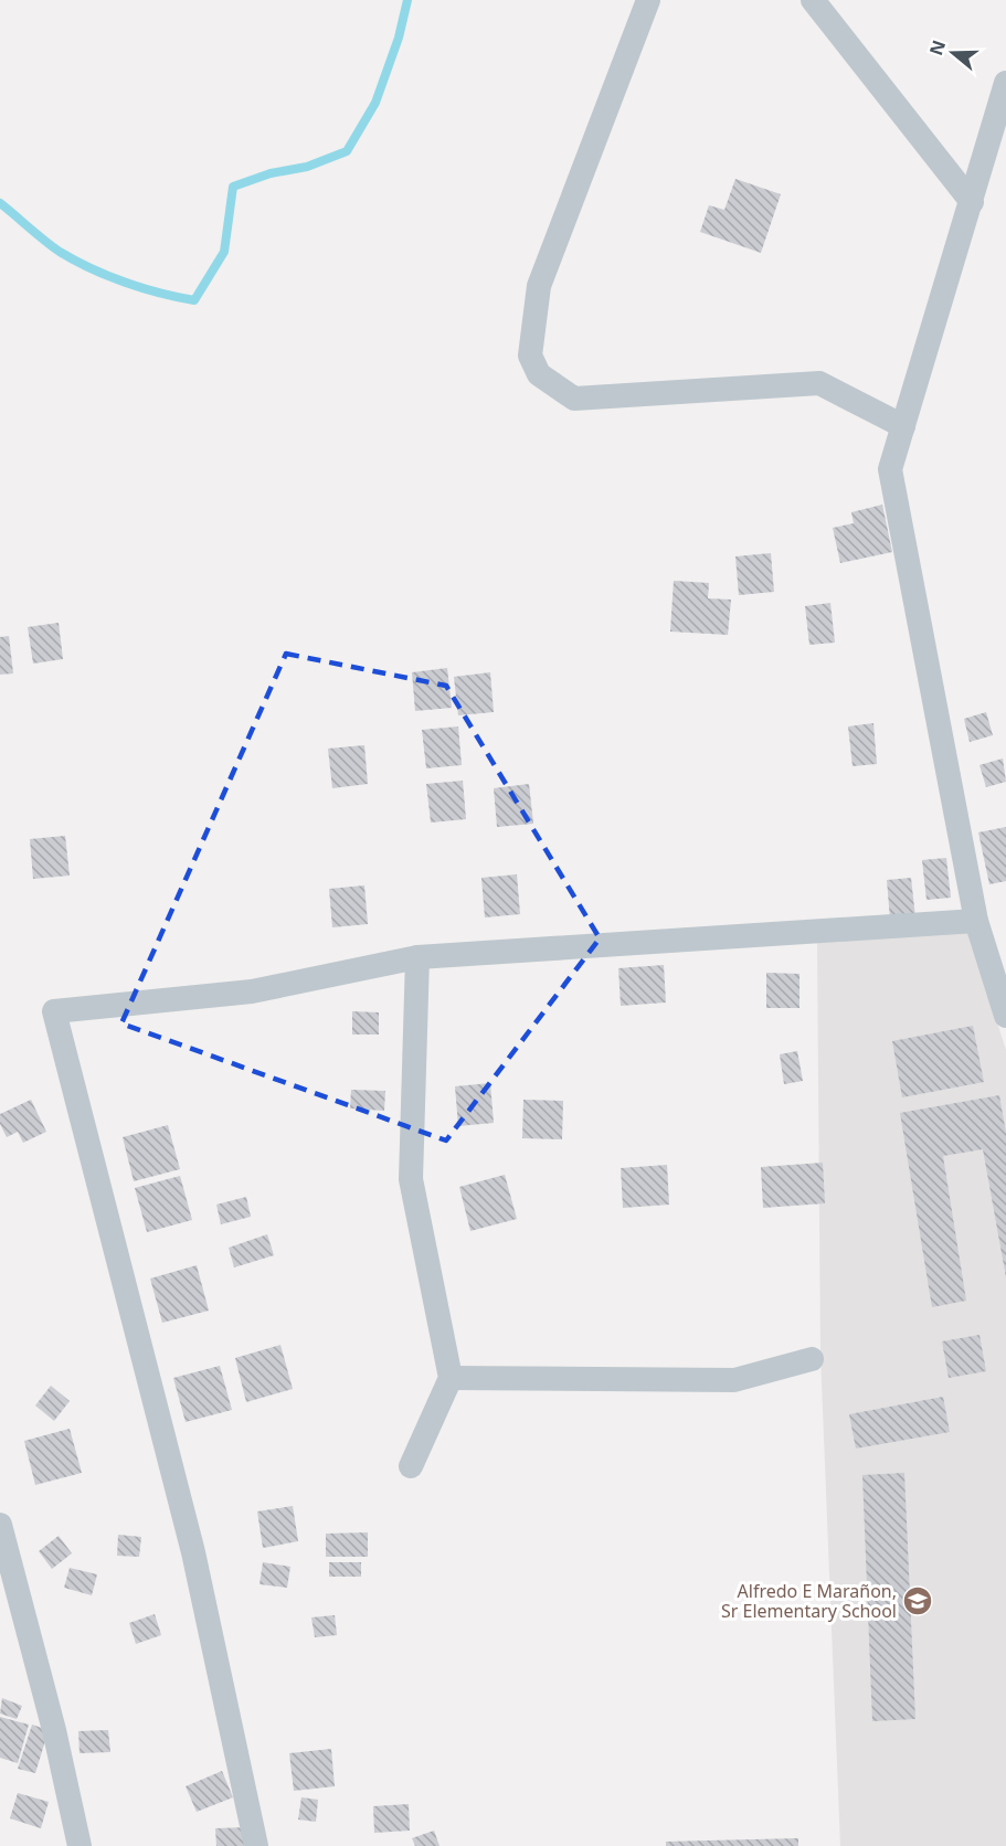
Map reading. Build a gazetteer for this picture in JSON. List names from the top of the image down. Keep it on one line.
{"places":{"school or university":["Alfredo E Marañon, Sr Elementary School"]},"north":"left"}
